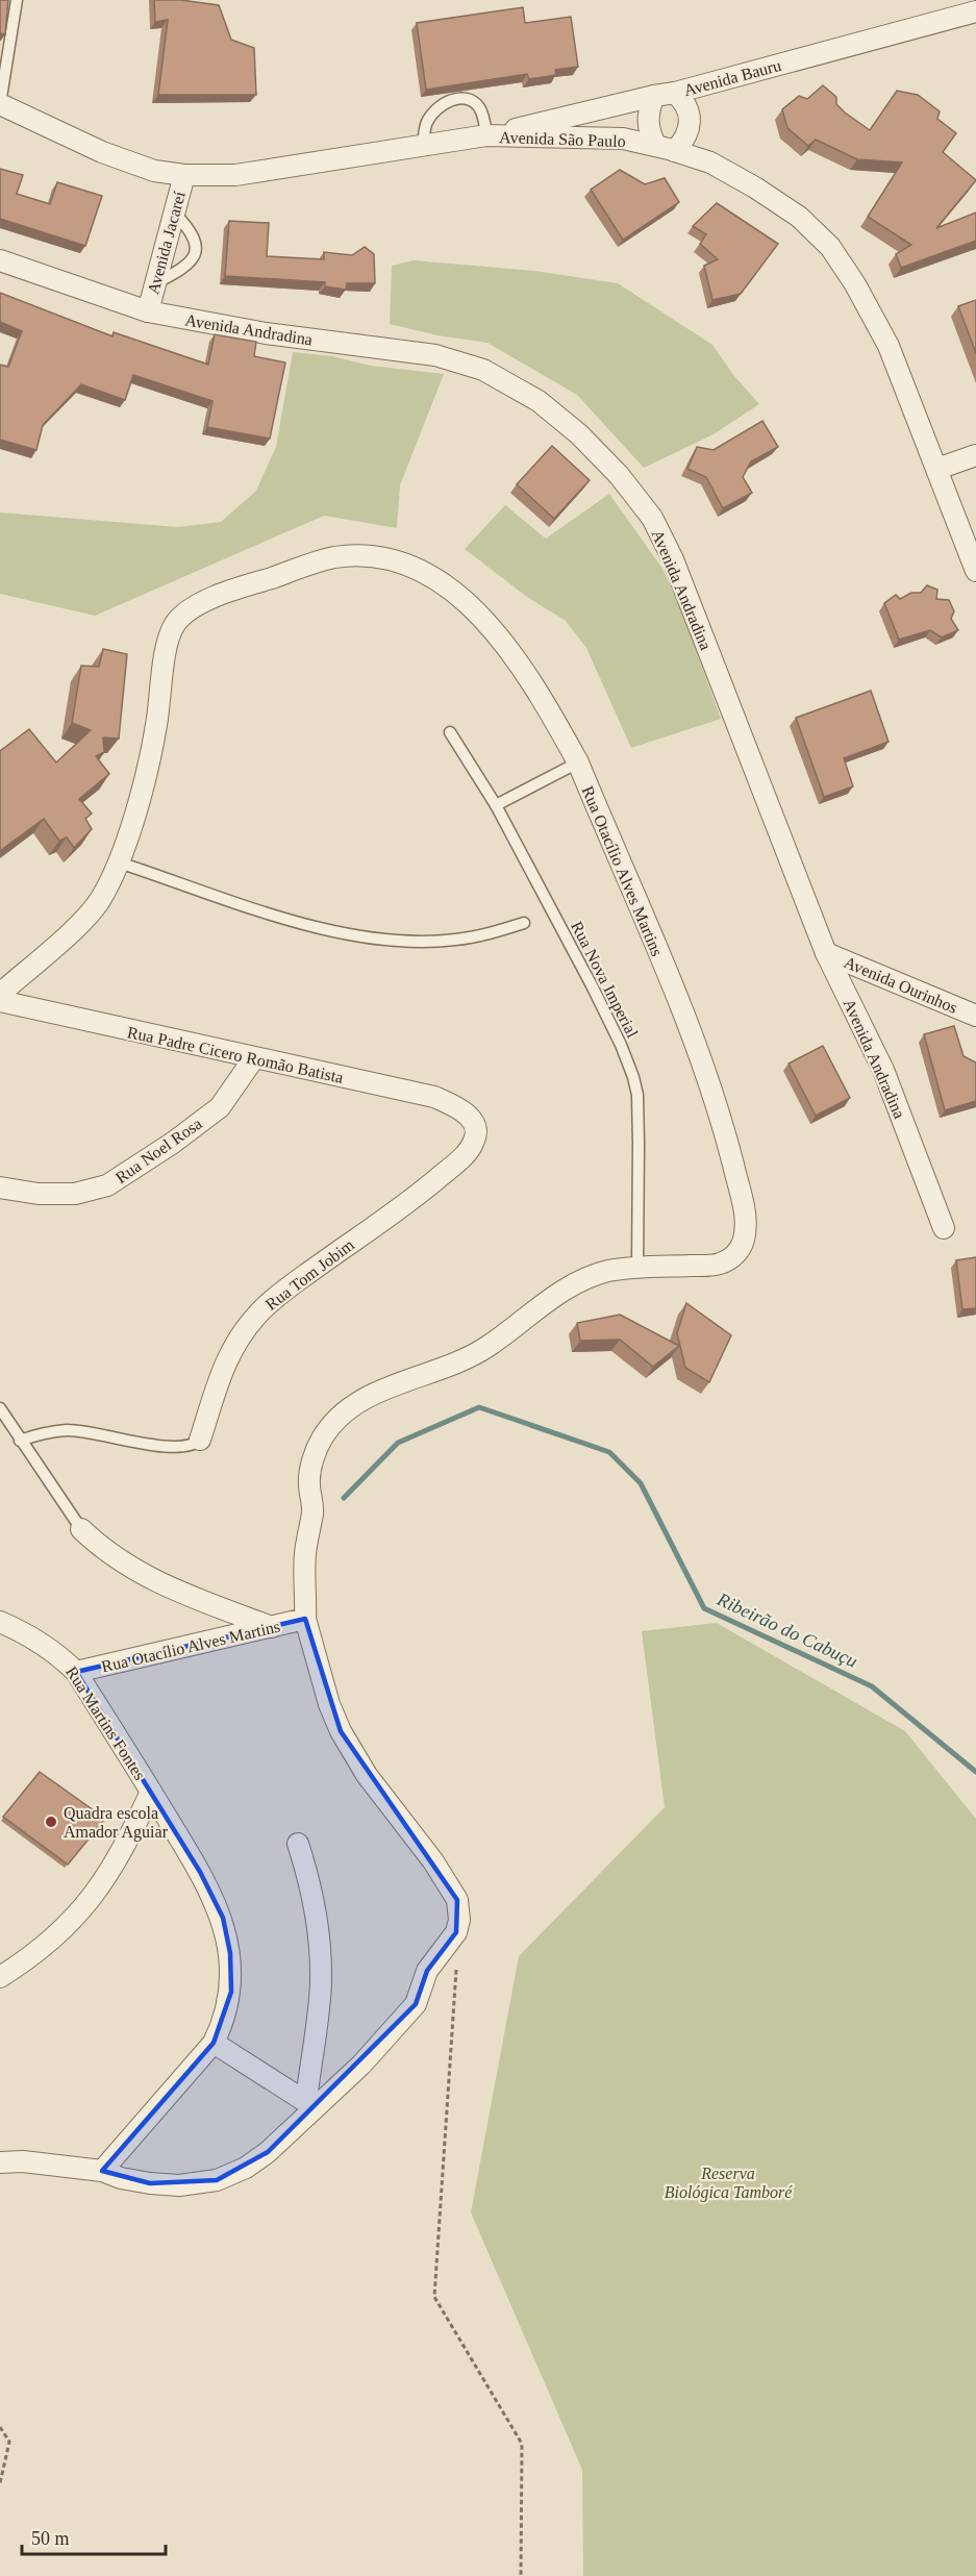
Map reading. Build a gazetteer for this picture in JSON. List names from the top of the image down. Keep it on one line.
{"streets":{"street":["Avenida Bauru","Avenida São Paulo","Avenida Jacareí","Avenida Andradina","Rua Otacílio Alves Martins","Avenida Ourinhos","Rua Padre Cicero Romão Batista","Rua Noel Rosa","Rua Tom Jobim","Rua Martins Fontes"],"lane":["Rua Nova Imperial"]},"crossings":[["Avenida Bauru","Avenida São Paulo"],["Avenida São Paulo","Avenida Jacareí"],["Avenida Jacareí","Avenida Andradina"],["Avenida Andradina","Avenida Ourinhos"],["Rua Otacílio Alves Martins","Rua Nova Imperial"],["Rua Otacílio Alves Martins","Rua Martins Fontes"],["Rua Padre Cicero Romão Batista","Rua Noel Rosa"],["Rua Padre Cicero Romão Batista","Rua Tom Jobim"]],"water":["Ribeirão do Cabuçu"],"parks":["Reserva Biológica Tamboré"],"places":["Quadra escola Amador Aguiar"],"scale_bar":"50 m"}
